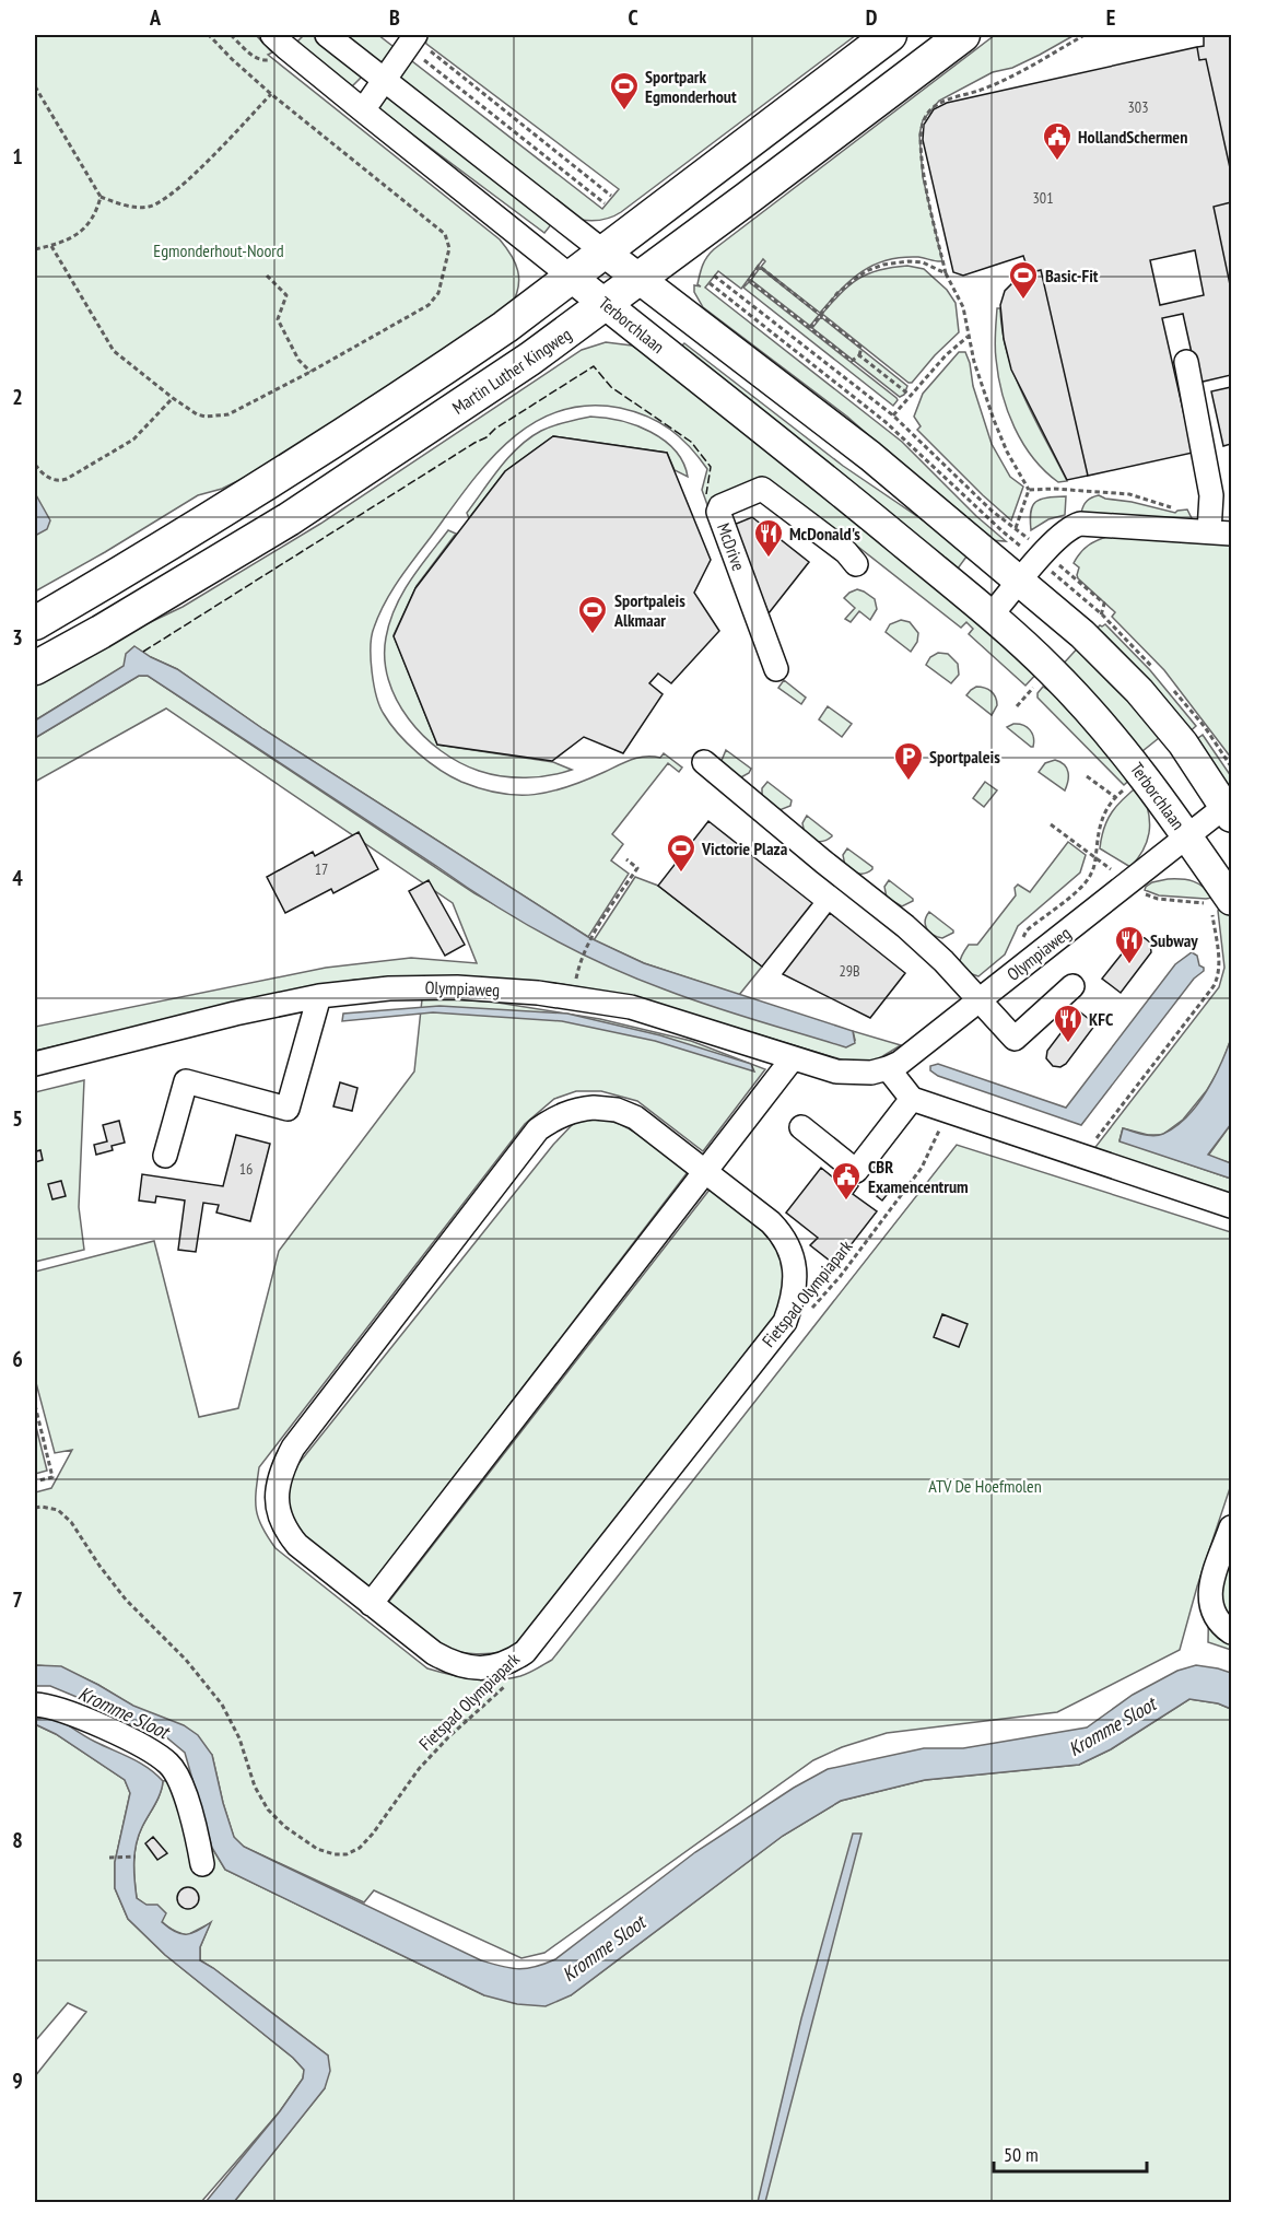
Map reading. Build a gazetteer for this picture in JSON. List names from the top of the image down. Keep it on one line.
{"streets":{"highway":["Martin Luther Kingweg"],"main road":["Terborchlaan"],"street":["McDrive","Olympiaweg"],"path":["Fietspad Olympiapark"]},"crossings":[["Terborchlaan","Martin Luther Kingweg"],["Terborchlaan","Olympiaweg"]],"water":["Kromme Sloot"],"parks":["Egmonderhout-Noord","ATV De Hoefmolen"],"places":{"sports":["Sportpark Egmonderhout","Basic-Fit","Sportpaleis Alkmaar","Victorie Plaza"],"public building":["HollandSchermen","CBR Examencentrum"],"restaurant":["McDonald's","Subway","KFC"],"parking":["Sportpaleis"]},"house_numbers":["303","301","17","29B","16"],"scale_bar":"50 m","grid":{"columns":["A","B","C","D","E"],"rows":["1","2","3","4","5","6","7","8","9"]}}
